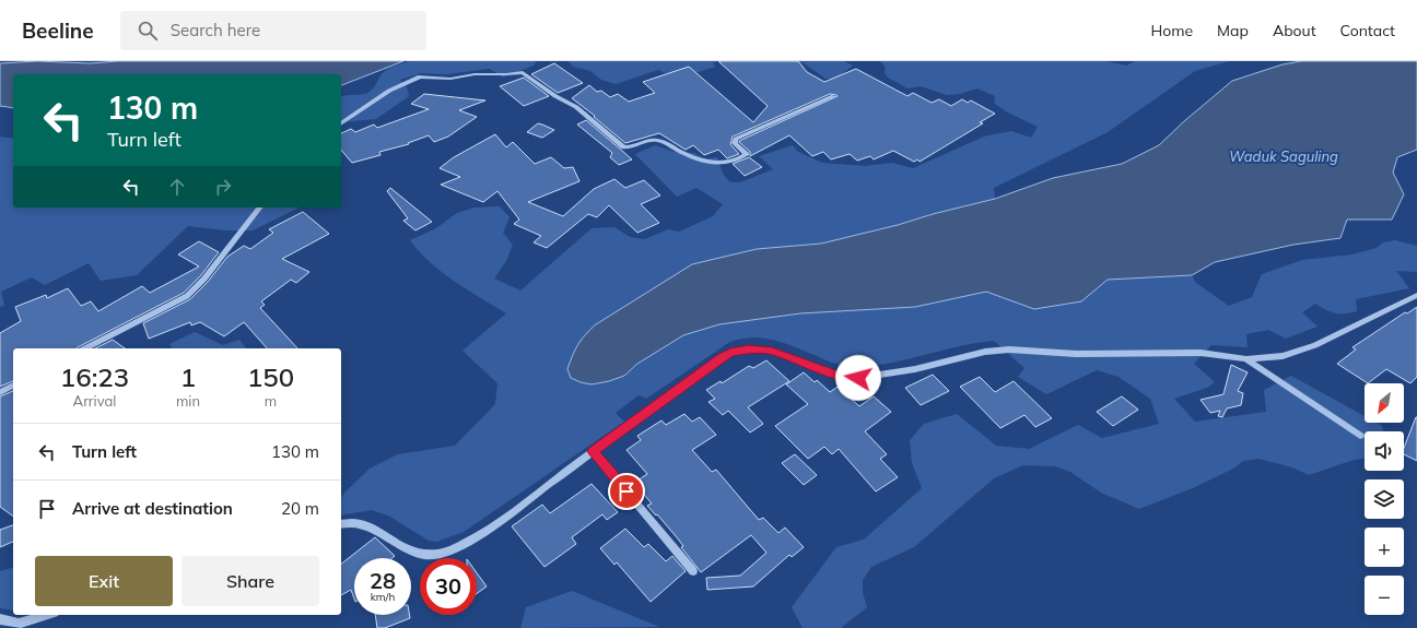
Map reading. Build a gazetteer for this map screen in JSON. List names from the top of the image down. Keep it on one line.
{"water":["Waduk Saguling"],"north":"bottom left","page":{"header":"Beeline","search":"Search here","nav":["Home","Map","About","Contact"],"turn":["130 m","Turn left"],"eta":["16:23","Arrival","1","min","150","m"],"map_buttons":["+","−"],"list":[{"name":"Turn left","value":"130 m"},{"name":"Arrive at destination","value":"20 m"}],"buttons":["Exit","Share"],"speed":"28 km/h","limit":"30"}}
